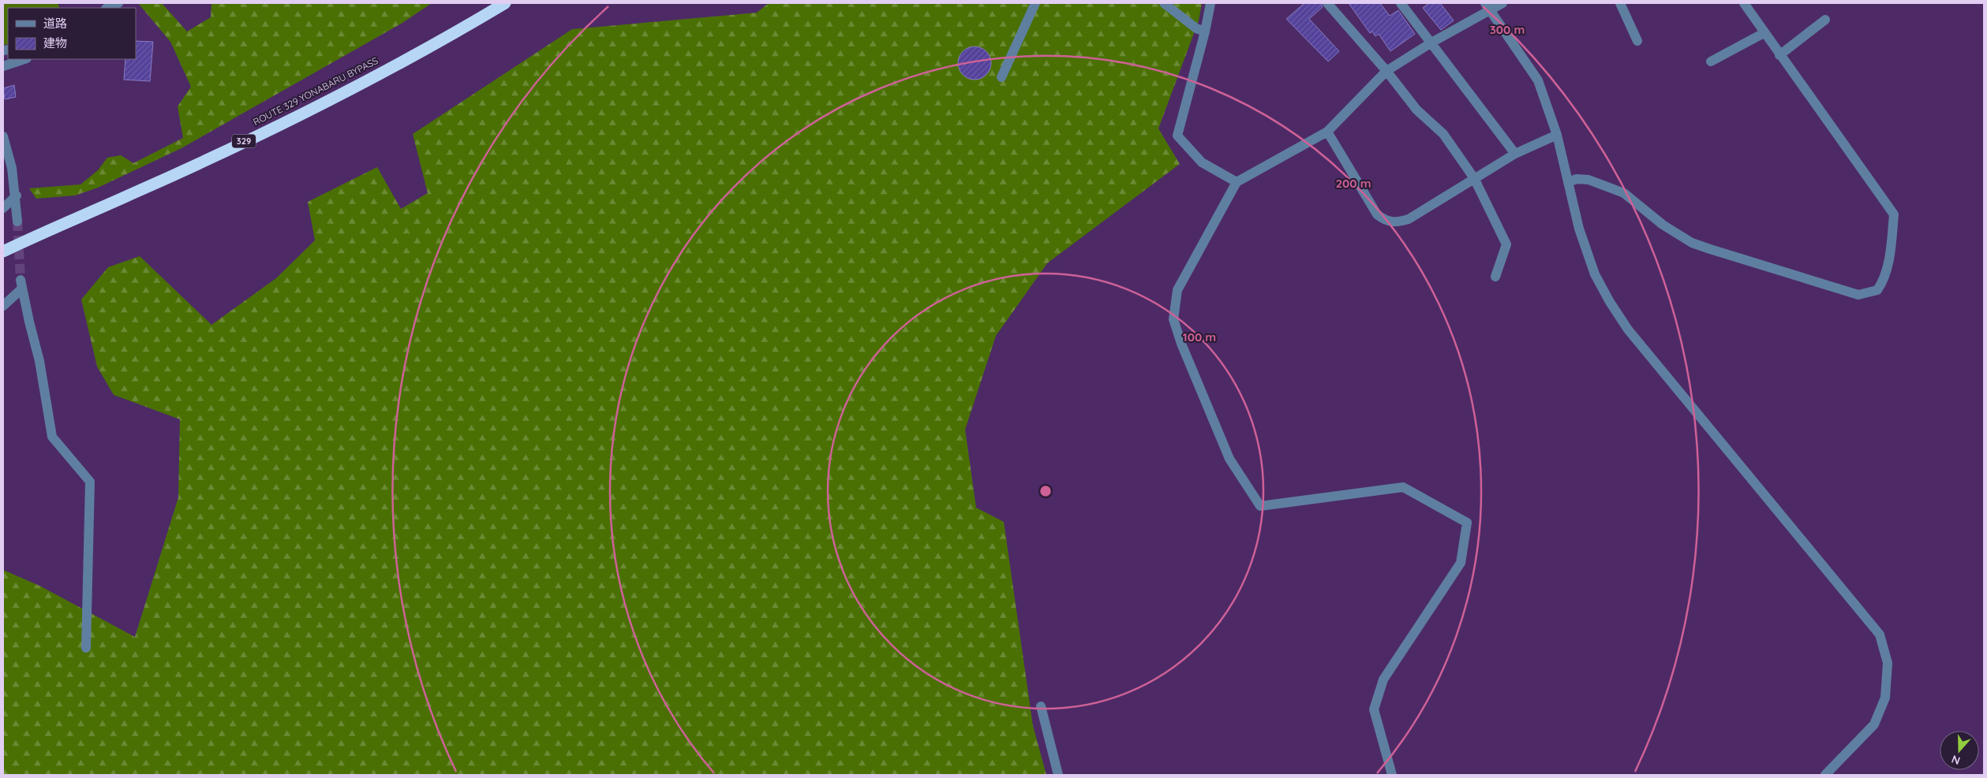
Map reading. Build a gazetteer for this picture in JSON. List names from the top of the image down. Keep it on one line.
{"streets":{"highway":["ROUTE 329 YONABARU BYPASS","329"]},"legend":["道路","建物"],"north":"bottom","rings":["300 m","200 m","100 m"]}
